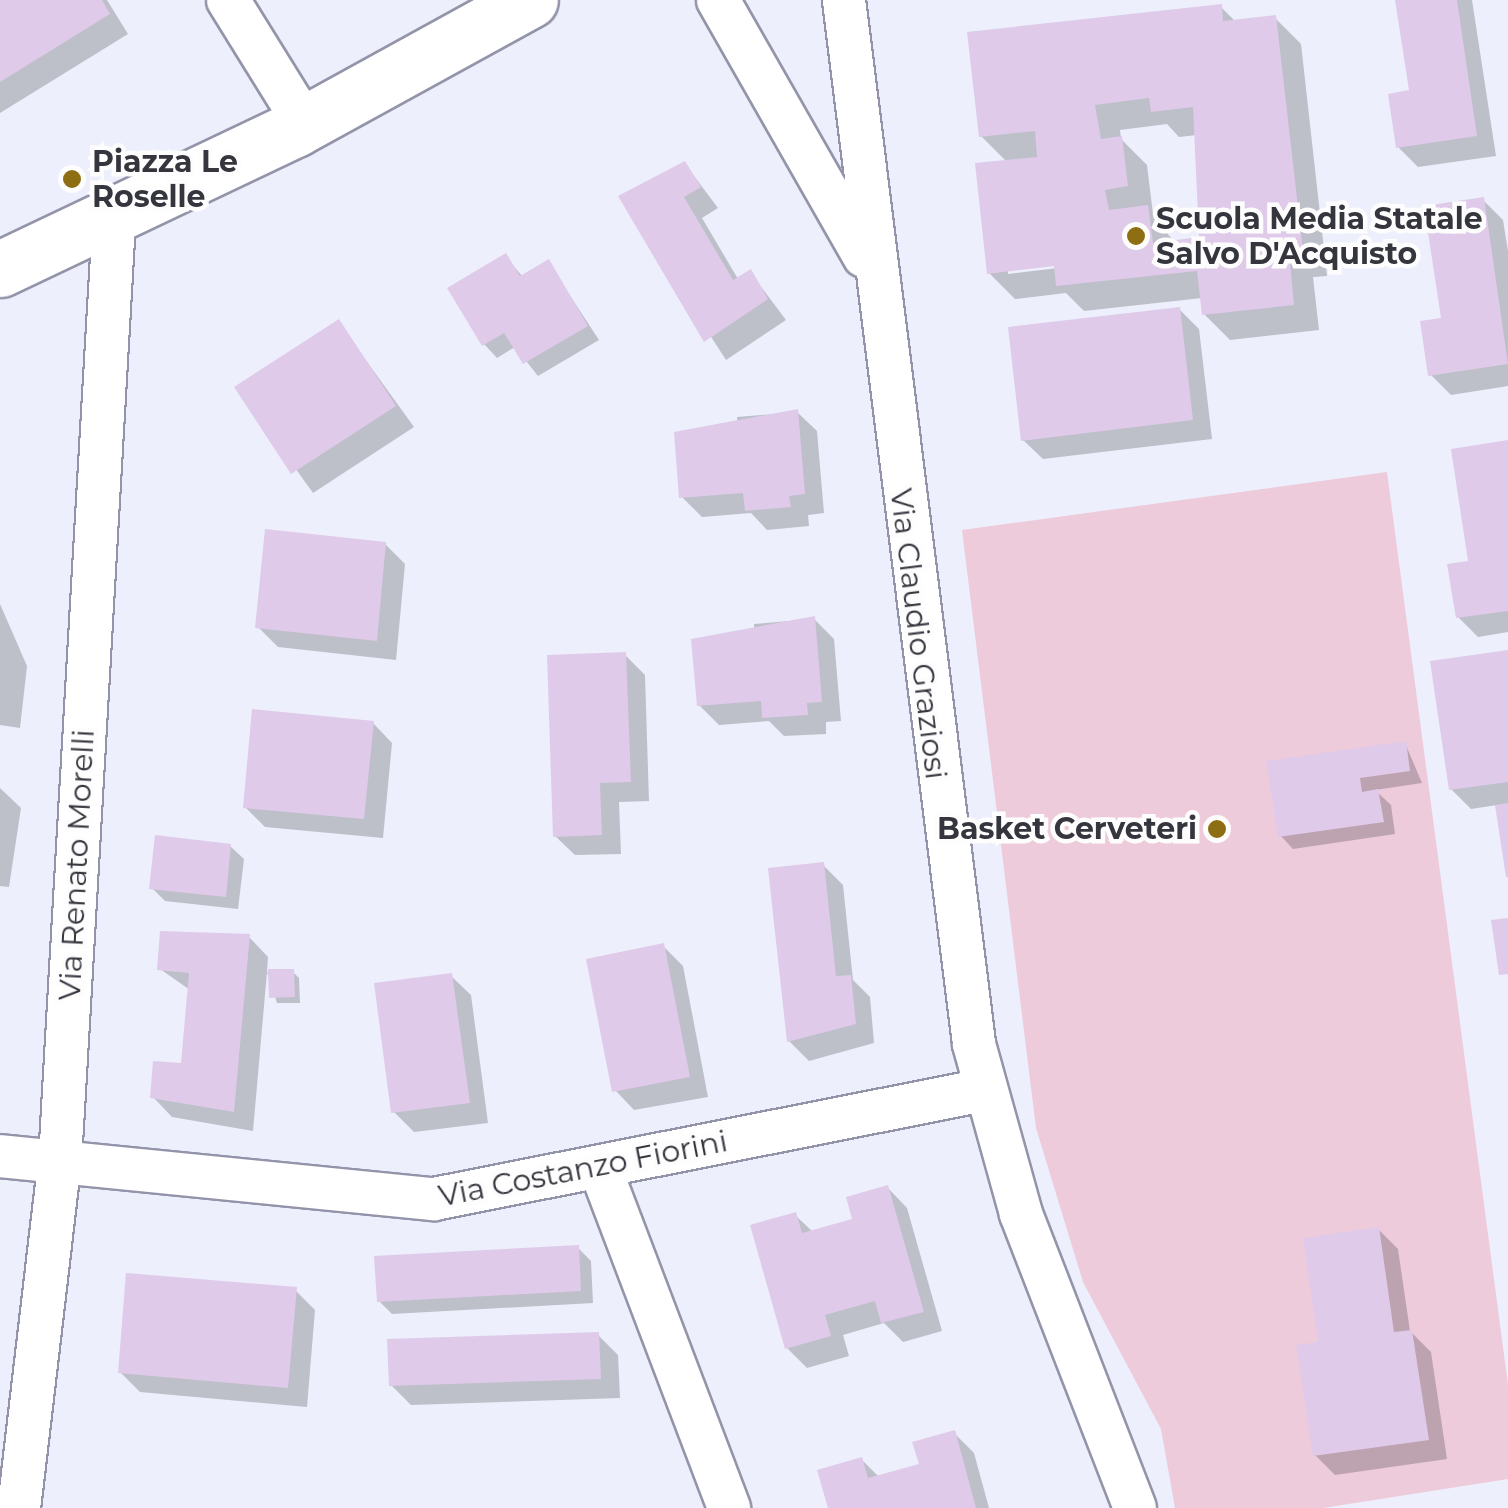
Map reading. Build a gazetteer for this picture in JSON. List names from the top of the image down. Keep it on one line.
{"streets":{"street":["Via Claudio Graziosi","Via Renato Morelli","Via Costanzo Fiorini"]},"crossings":[["Via Claudio Graziosi","Via Costanzo Fiorini"],["Via Renato Morelli","Via Costanzo Fiorini"]],"places":["Piazza Le Roselle","Scuola Media Statale Salvo D'Acquisto","Basket Cerveteri"]}
